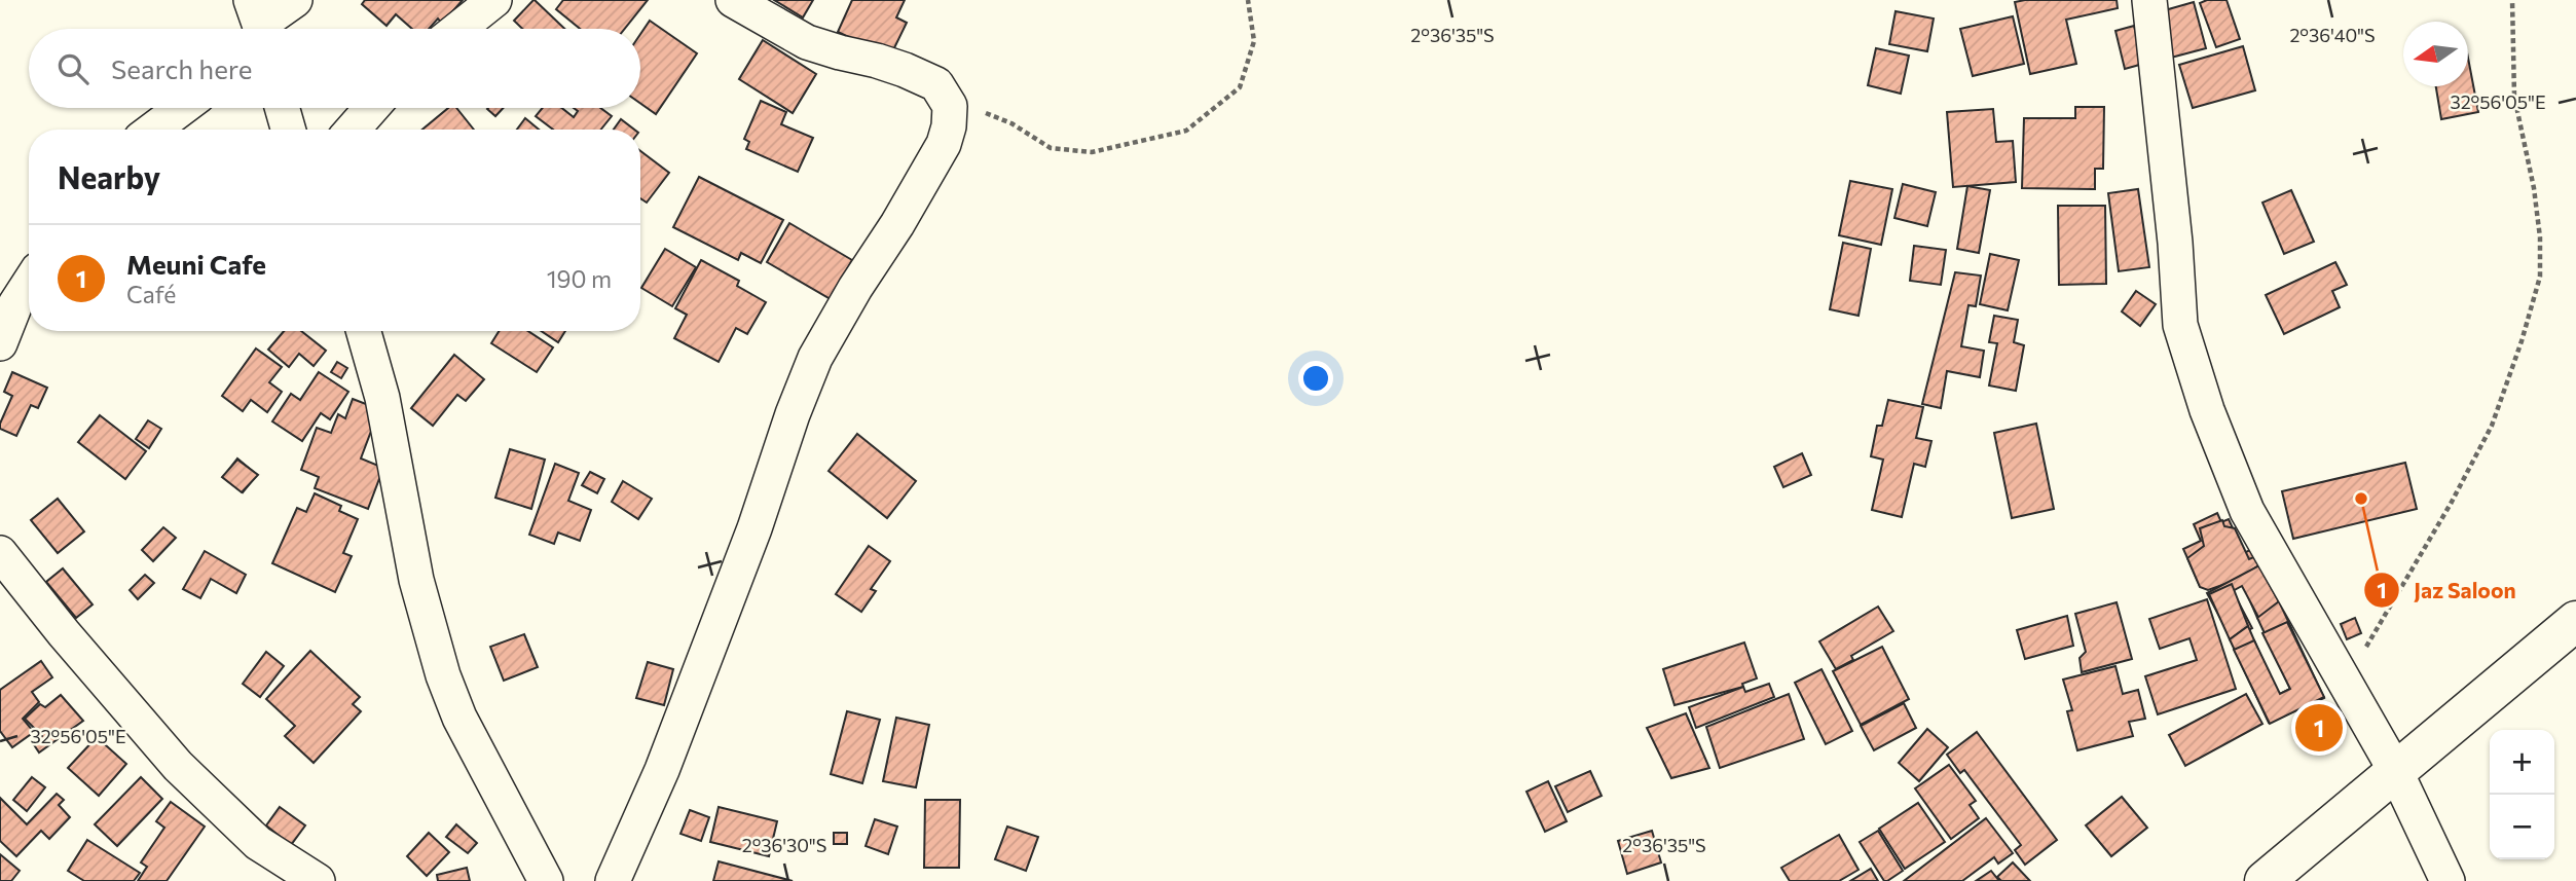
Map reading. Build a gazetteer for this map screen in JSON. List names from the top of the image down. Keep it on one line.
{"places":["Jaz Saloon"],"north":"left","page":{"search":"Search here","heading":"Nearby","list":[{"mark":"1","name":"Meuni Cafe","note":"Café","value":"190 m"}],"pins":"1","map_buttons":["+","−"]},"coordinates":["2°36'35\"S","2°36'40\"S","32°56'05\"E","2°36'30\"S"]}
